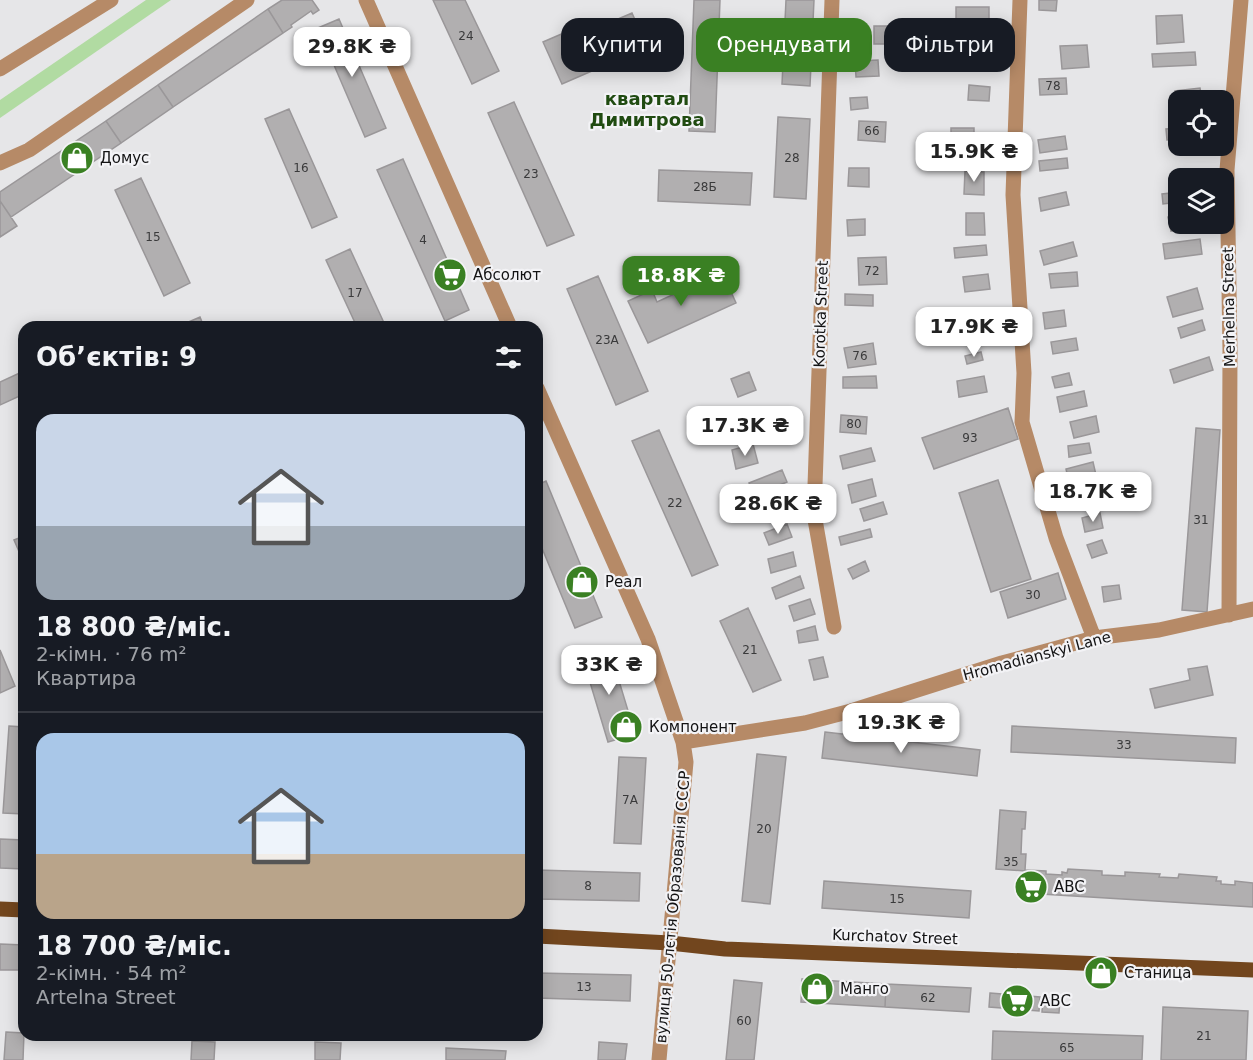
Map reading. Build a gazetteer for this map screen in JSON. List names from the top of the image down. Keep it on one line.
{"streets":{"main road":["Kurchatov Street"],"street":["Merhelna Street","Korotka Street","Hromadianskyi Lane","вулиця 50-лєтія Образованія СССР"]},"crossings":[["Merhelna Street","Hromadianskyi Lane"],["Hromadianskyi Lane","вулиця 50-лєтія Образованія СССР"],["вулиця 50-лєтія Образованія СССР","Kurchatov Street"]],"districts":["квартал Димитрова"],"places":{"shop":["Домус","Реал","Компонент","Станица","Манго"],"supermarket":["Абсолют","ABC","АВС"]},"house_numbers":["24","78","66","28","16","23","28Б","15","4","72","17","23А","76","80","93","22","31","30","21","33","7А","20","35","8","15","13","62","60","21","65"],"page":{"chip":["Купити","Орендувати","Фільтри"],"price":["29.8K ₴","15.9K ₴","18.8K ₴","17.9K ₴","17.3K ₴","18.7K ₴","28.6K ₴","33K ₴","19.3K ₴"],"heading":"Об’єктів: 9","list":[{"name":"18 800 ₴/міс.","note":"2-кімн. · 76 m² · Квартира"},{"name":"18 700 ₴/міс.","note":"2-кімн. · 54 m² · Artelna Street"}]}}
